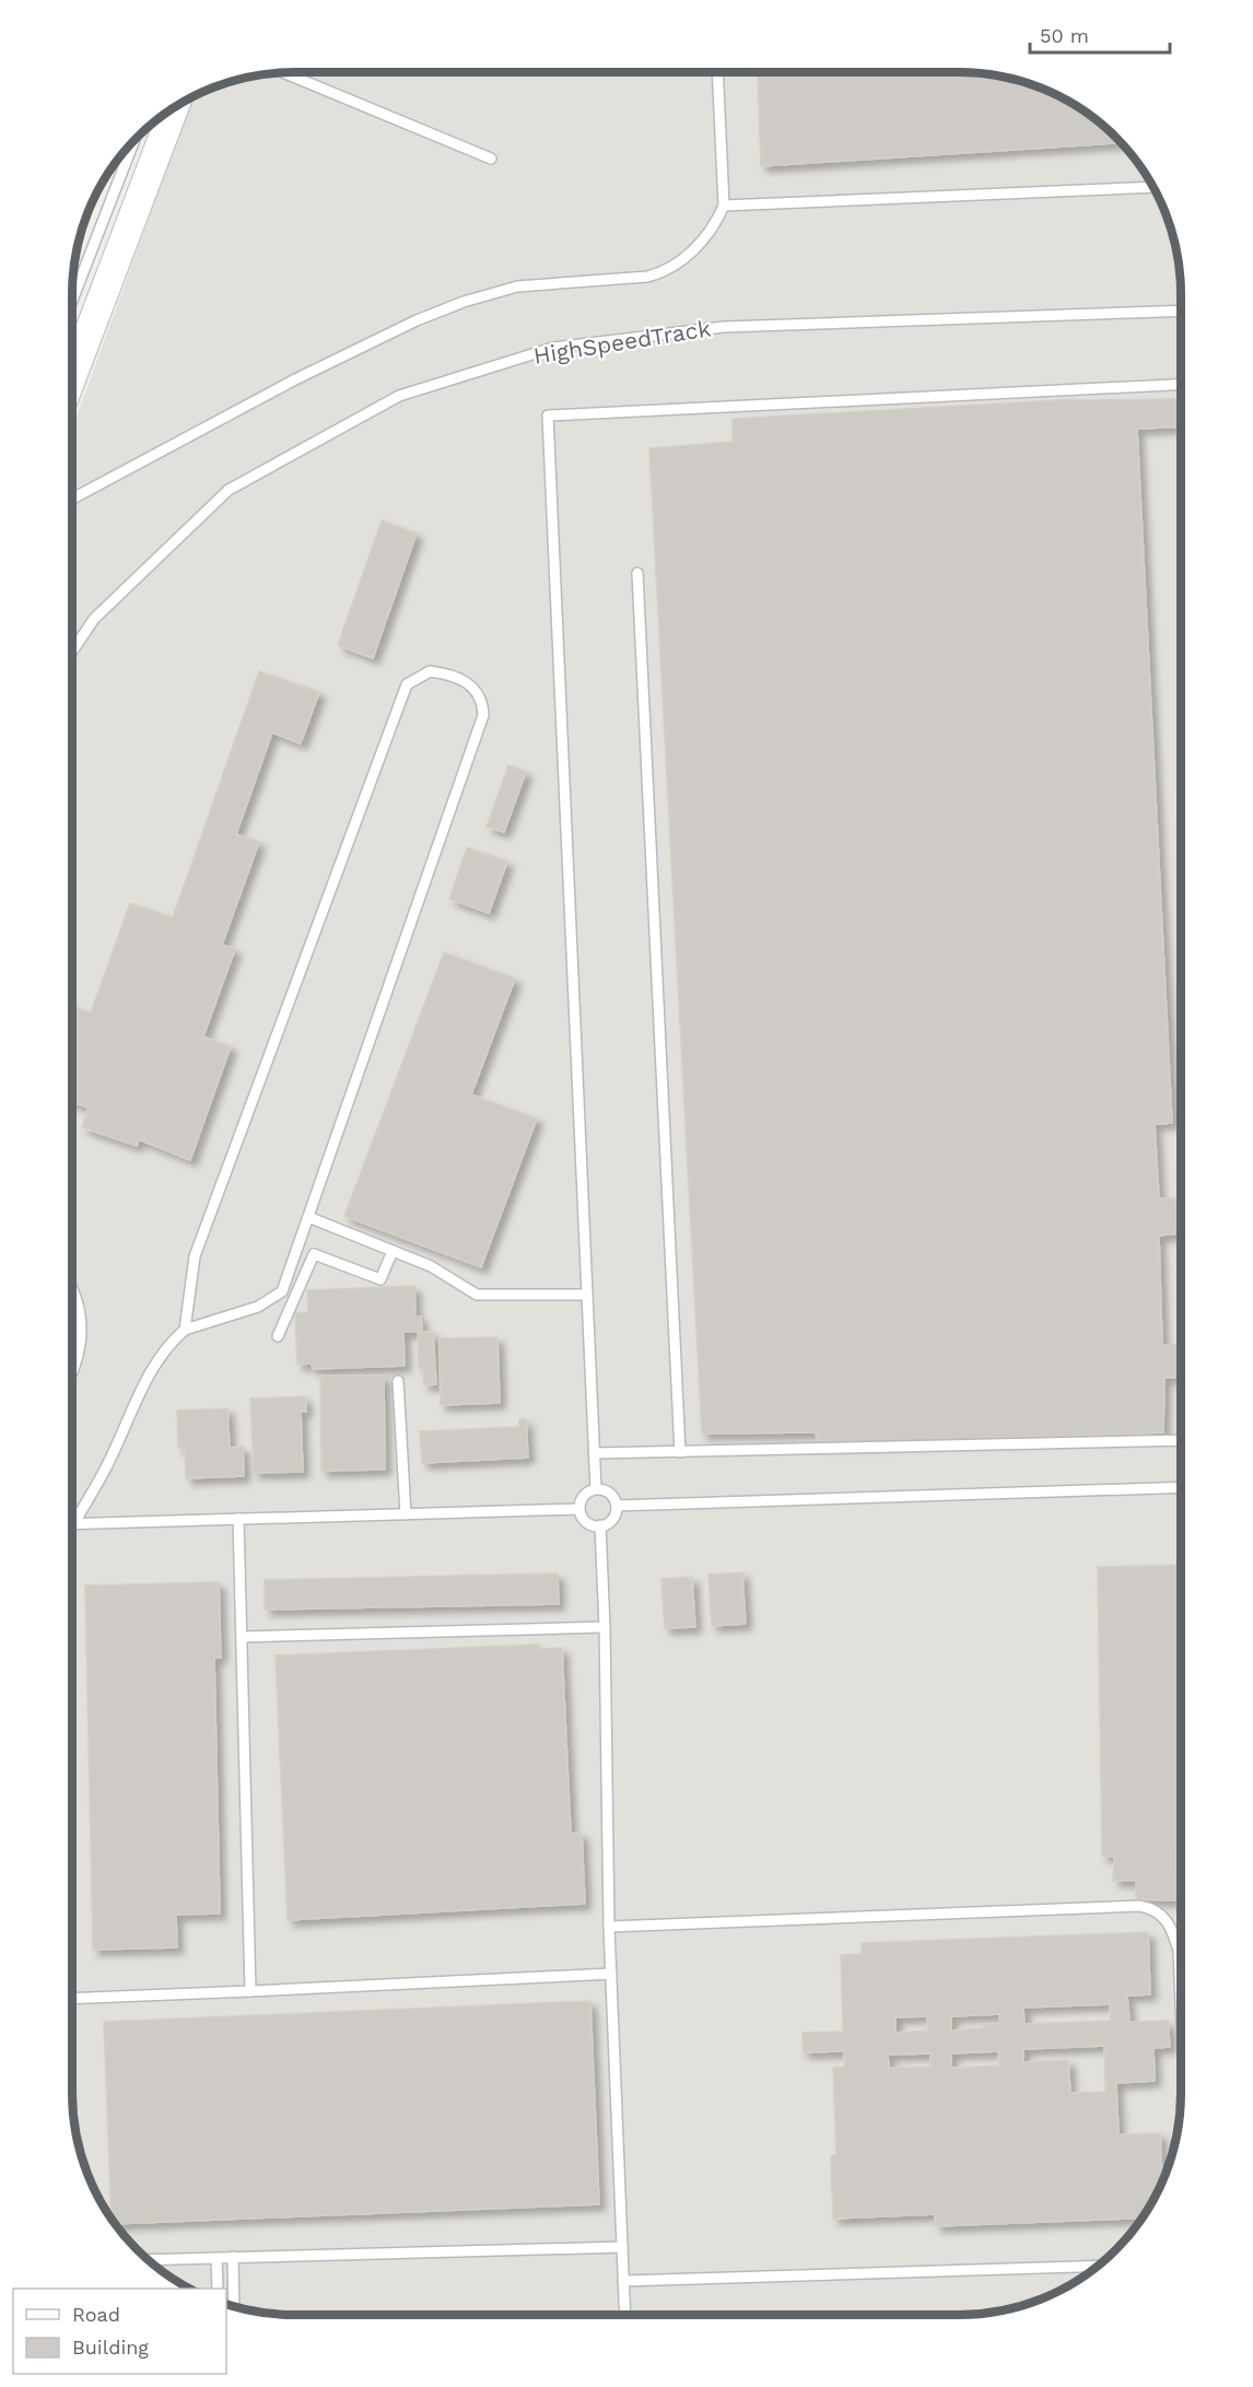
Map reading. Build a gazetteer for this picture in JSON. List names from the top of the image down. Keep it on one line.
{"streets":{"lane":["HighSpeedTrack"]},"legend":["Road","Building"],"scale_bar":"50 m"}
